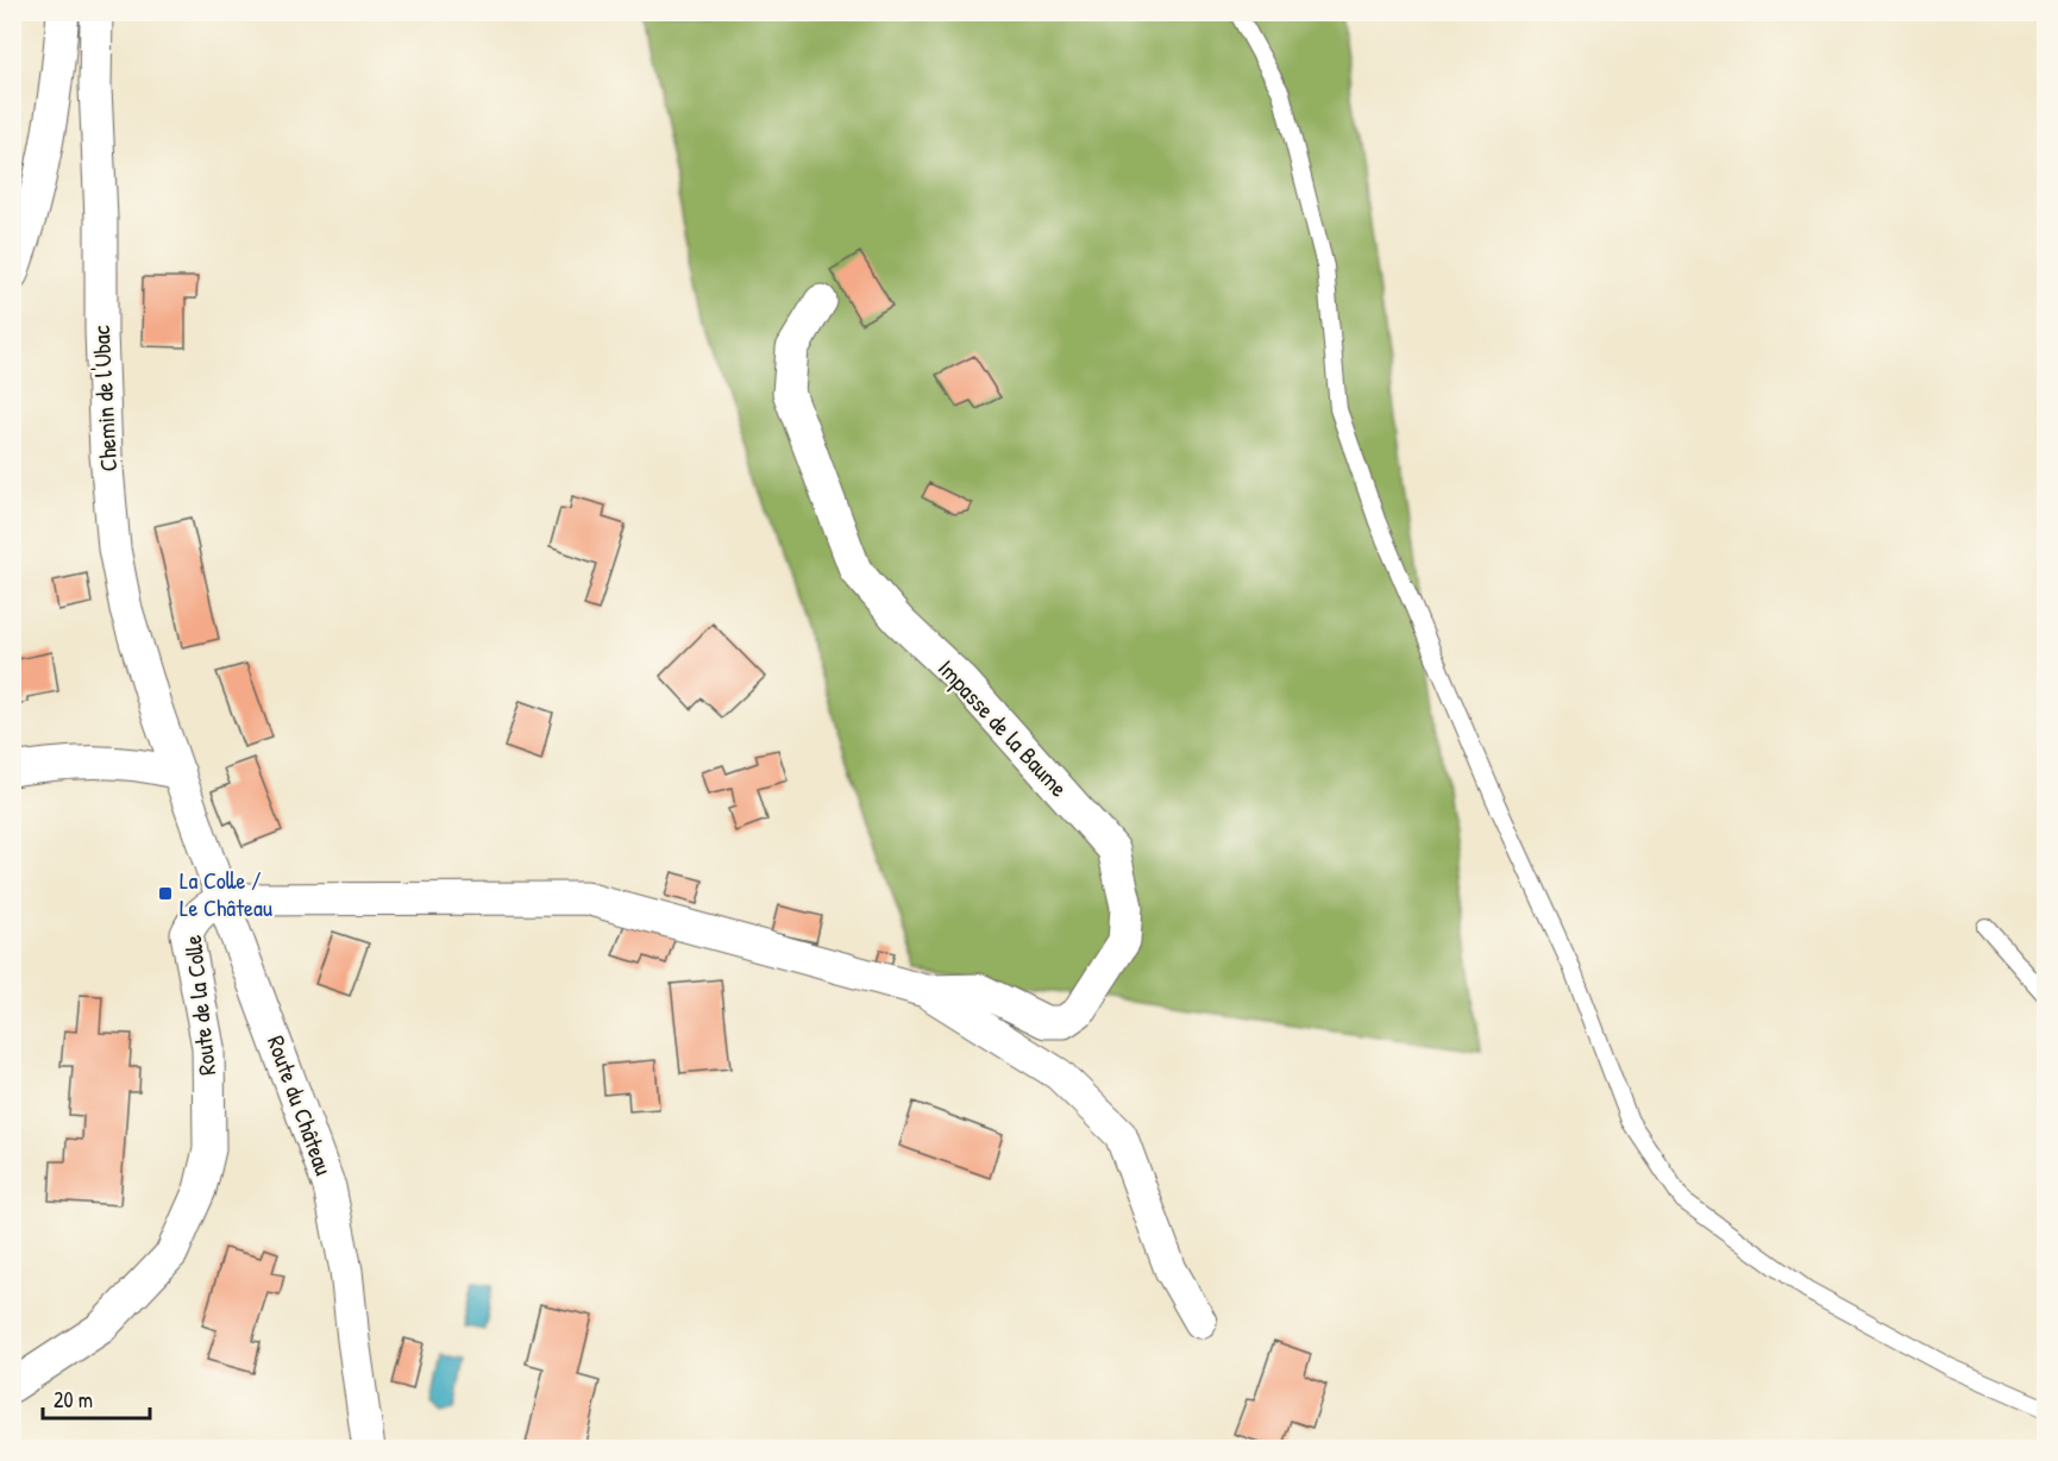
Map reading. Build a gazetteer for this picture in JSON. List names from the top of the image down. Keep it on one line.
{"streets":{"street":["Chemin de l'Ubac","Impasse de la Baume","Route de la Colle","Route du Château"]},"crossings":[["Chemin de l'Ubac","Route du Château"],["Route de la Colle","Route du Château"]],"places":{"transit":["La Colle / Le Château"]},"scale_bar":"20 m"}
